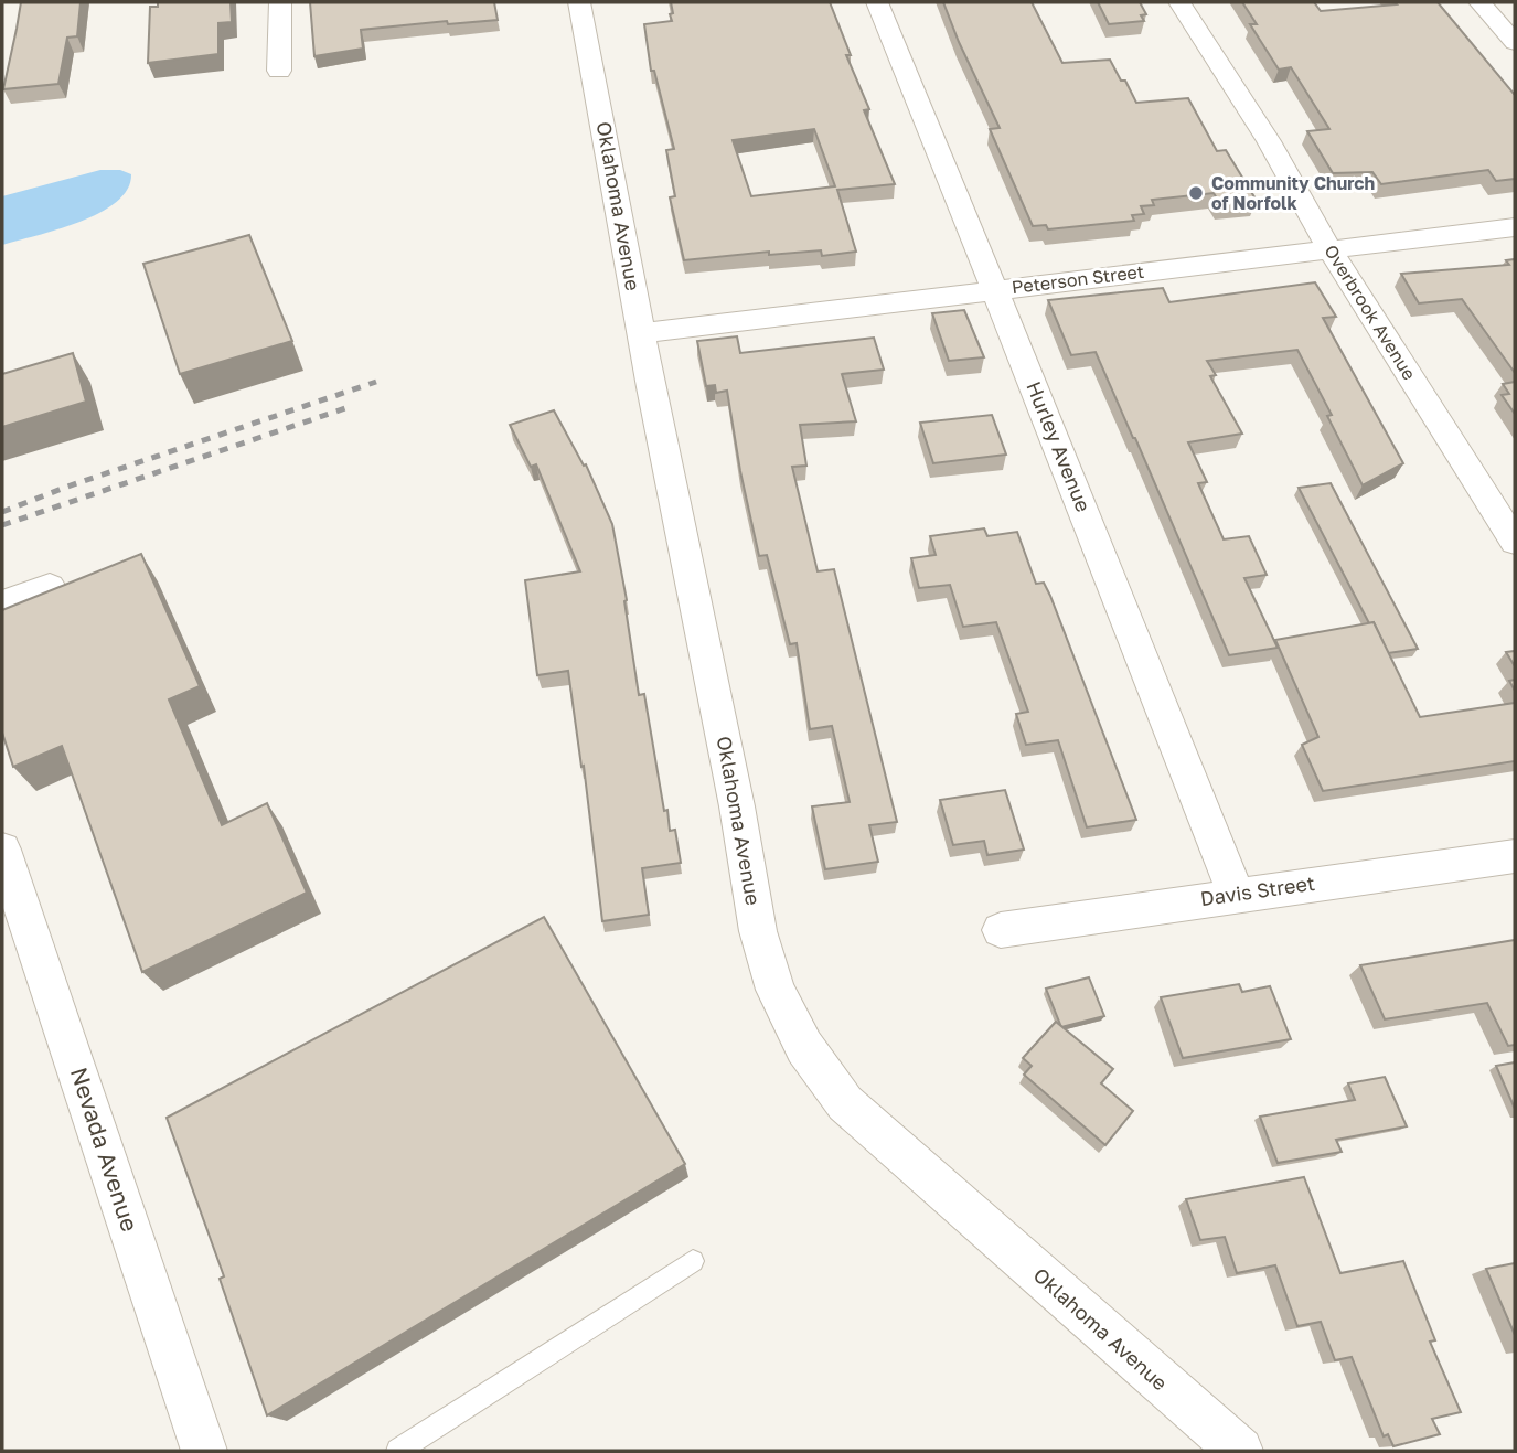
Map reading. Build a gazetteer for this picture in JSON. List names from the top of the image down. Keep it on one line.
{"streets":{"street":["Oklahoma Avenue","Peterson Street","Overbrook Avenue","Hurley Avenue","Davis Street","Nevada Avenue"]},"crossings":[["Oklahoma Avenue","Peterson Street"],["Peterson Street","Overbrook Avenue"],["Peterson Street","Hurley Avenue"],["Hurley Avenue","Davis Street"]],"places":["Community Church of Norfolk"]}
